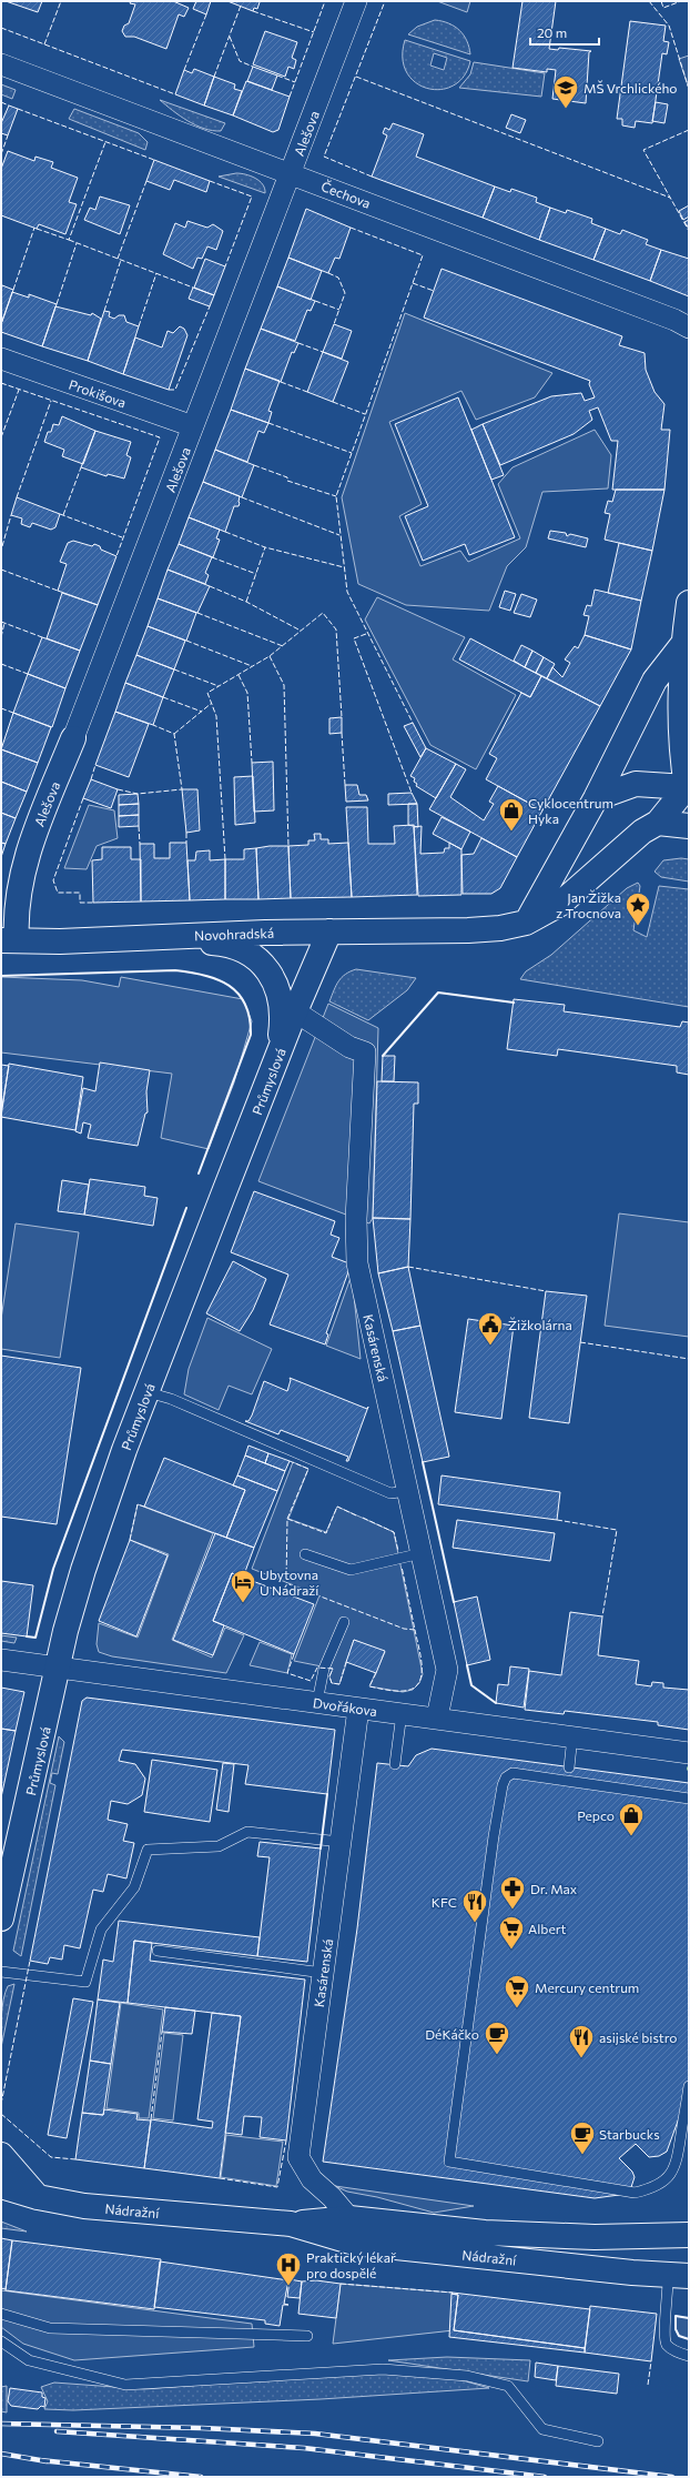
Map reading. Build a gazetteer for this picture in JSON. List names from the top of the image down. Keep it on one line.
{"streets":{"street":["Alešova","Čechova","Prokišova","Novohradská","Průmyslová","Kasárenská","Dvořákova","Nádražní"]},"crossings":[["Alešova","Čechova"],["Alešova","Prokišova"],["Alešova","Novohradská"],["Novohradská","Průmyslová"],["Průmyslová","Kasárenská"],["Průmyslová","Dvořákova"],["Kasárenská","Dvořákova"],["Kasárenská","Nádražní"]],"places":{"school or university":["MŠ Vrchlického"],"shop":["Cyklocentrum Hyka","Pepco"],"place":["Jan Žižka z Trocnova"],"public building":["Žižkolárna"],"hotel":["Ubytovna U Nádraží"],"pharmacy":["Dr. Max"],"restaurant":["KFC","asijské bistro"],"supermarket":["Albert","Mercury centrum"],"cafe":["DéKáčko","Starbucks"],"hospital":["Praktický lékař pro dospělé"]},"scale_bar":"20 m"}
